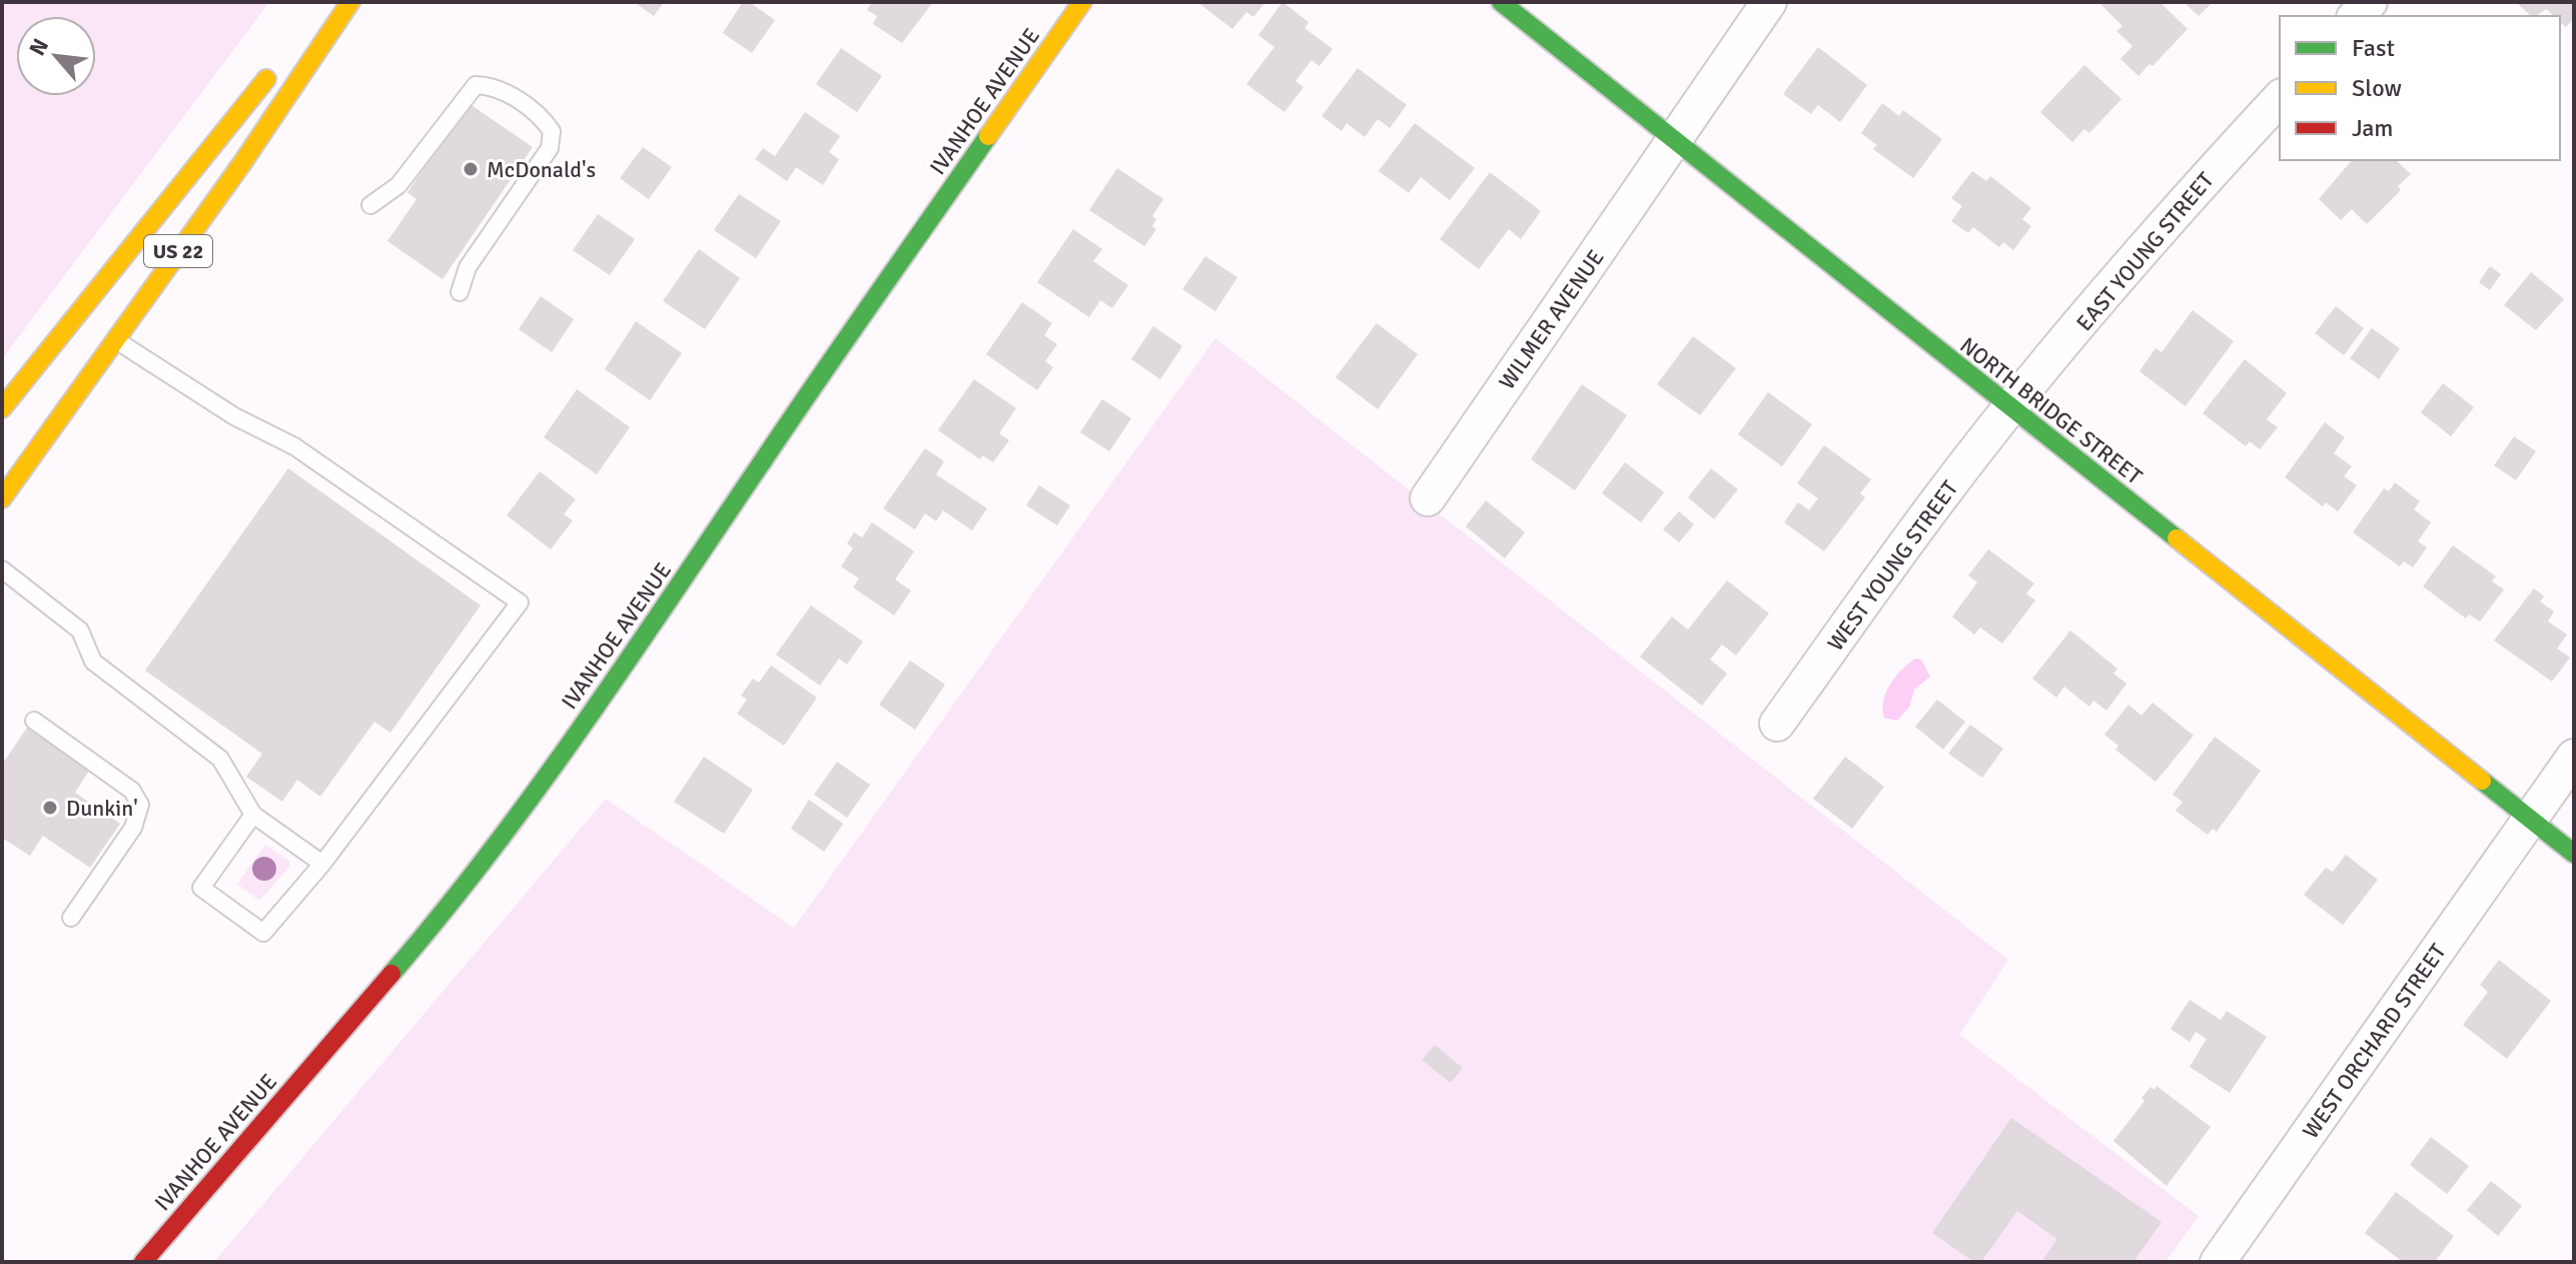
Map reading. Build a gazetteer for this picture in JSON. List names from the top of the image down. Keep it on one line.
{"streets":{"main road":["IVANHOE AVENUE","US 22","NORTH BRIDGE STREET"],"street":["EAST YOUNG STREET","WILMER AVENUE","WEST YOUNG STREET","WEST ORCHARD STREET"]},"crossings":[["EAST YOUNG STREET","NORTH BRIDGE STREET"],["EAST YOUNG STREET","WEST YOUNG STREET"],["WILMER AVENUE","NORTH BRIDGE STREET"],["NORTH BRIDGE STREET","WEST YOUNG STREET"],["NORTH BRIDGE STREET","WEST ORCHARD STREET"]],"places":["McDonald's","Dunkin'"],"legend":["Fast","Slow","Jam"],"north":"top left"}
